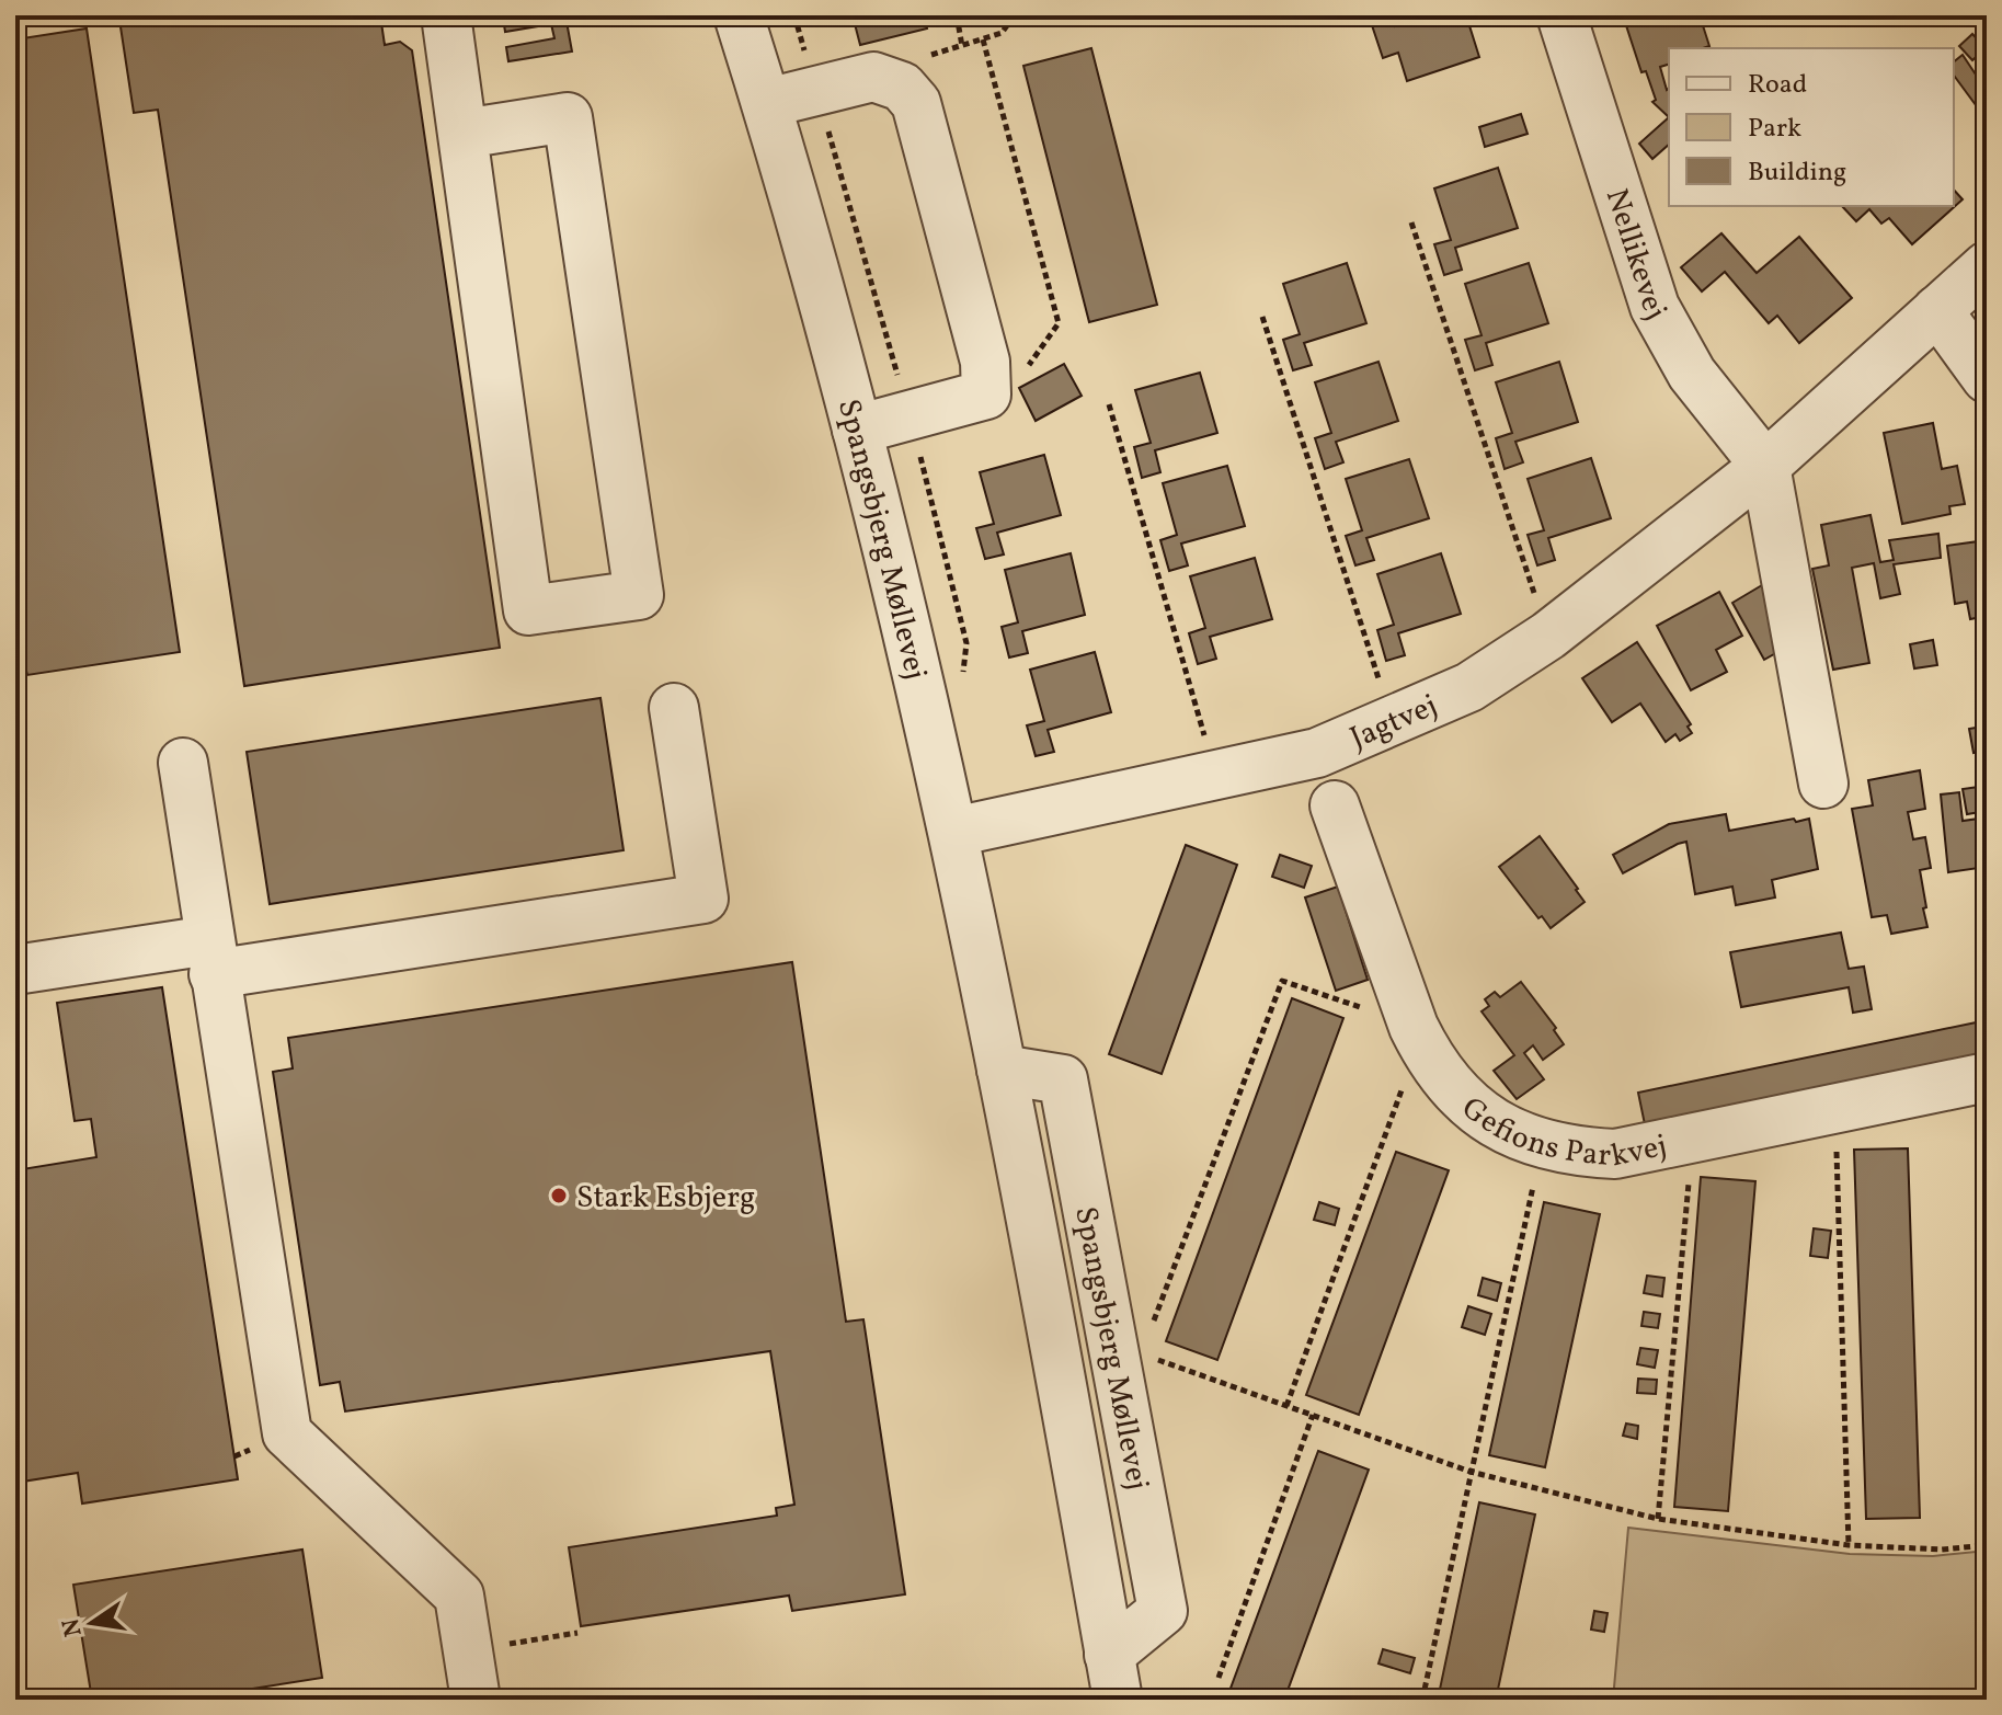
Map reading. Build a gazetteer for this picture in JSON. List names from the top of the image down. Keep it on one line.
{"streets":{"street":["Nellikevej","Spangsbjerg Møllevej","Jagtvej","Gefions Parkvej"]},"crossings":[["Nellikevej","Jagtvej"],["Spangsbjerg Møllevej","Jagtvej"]],"places":["Stark Esbjerg"],"legend":["Road","Park","Building"],"north":"left"}
